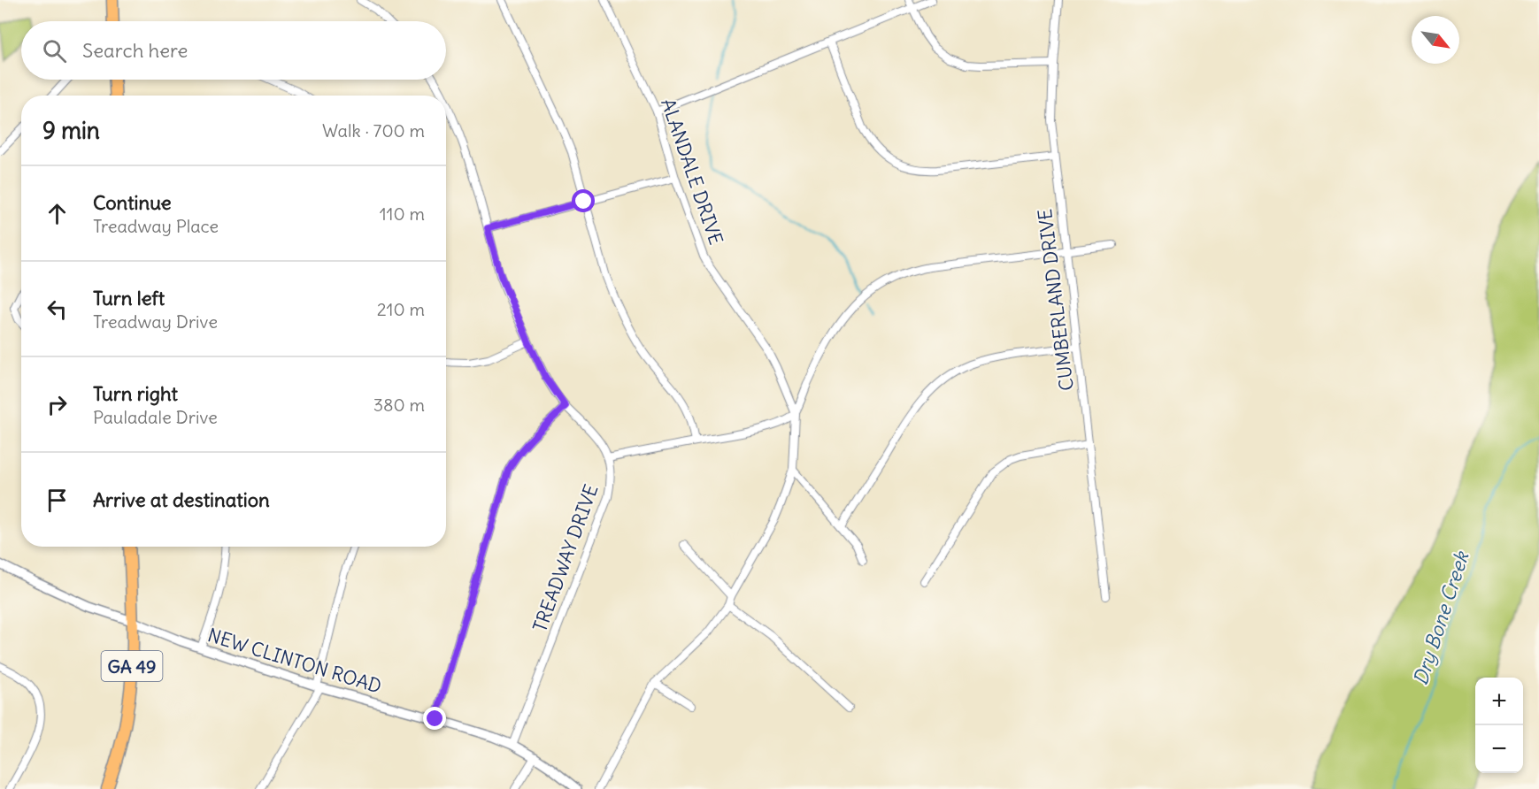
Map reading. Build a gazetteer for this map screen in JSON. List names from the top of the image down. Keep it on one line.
{"streets":{"main road":["GA 49"],"street":["ALANDALE DRIVE","CUMBERLAND DRIVE","TREADWAY DRIVE","NEW CLINTON ROAD"]},"crossings":[["TREADWAY DRIVE","NEW CLINTON ROAD"],["NEW CLINTON ROAD","GA 49"]],"water":["Dry Bone Creek"],"north":"bottom right","page":{"search":"Search here","heading":["9 min","Walk · 700 m"],"list":[["Continue","Treadway Place","110 m"],["Turn left","Treadway Drive","210 m"],["Turn right","Pauladale Drive","380 m"],"Arrive at destination"],"map_buttons":["+","−"]}}
